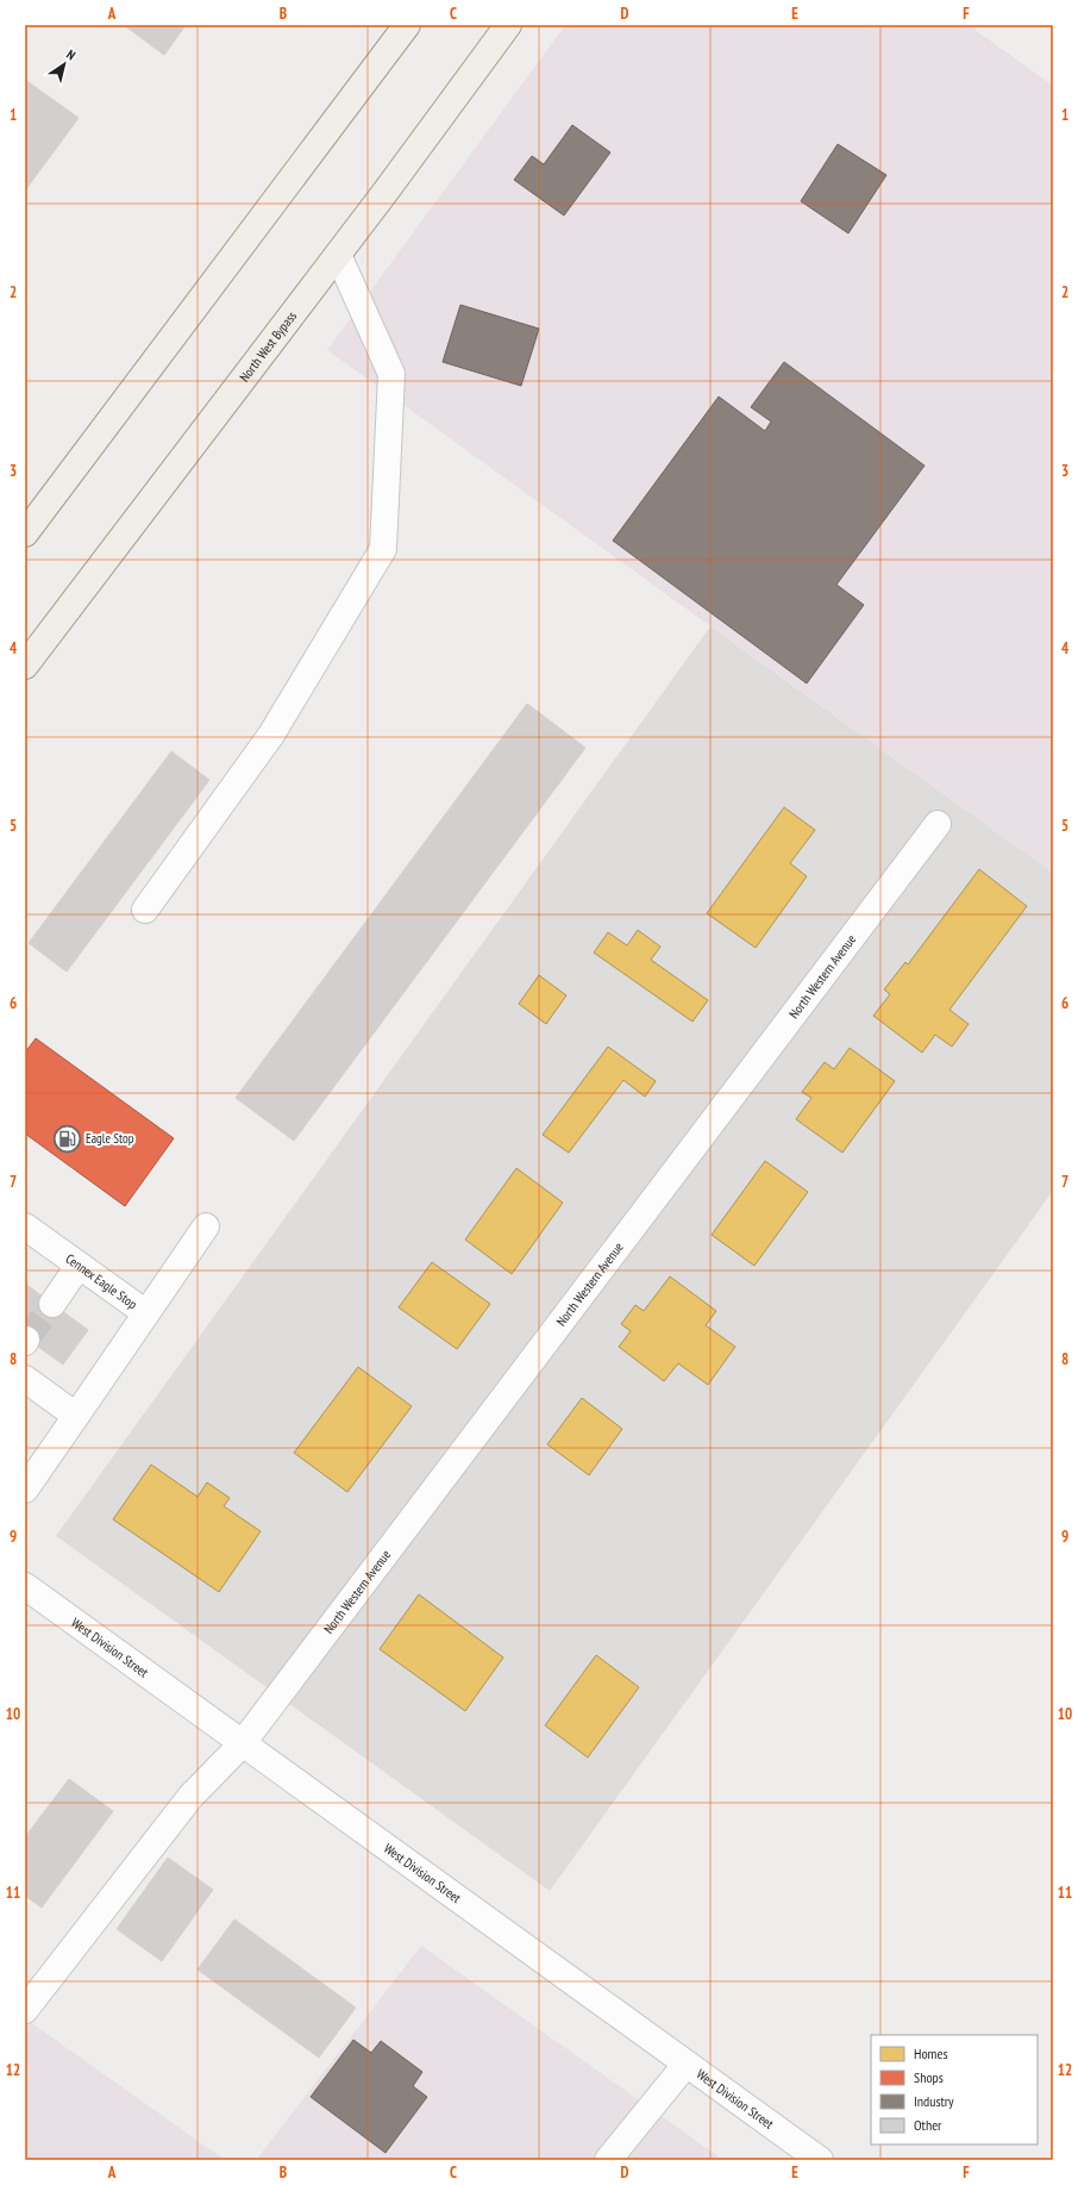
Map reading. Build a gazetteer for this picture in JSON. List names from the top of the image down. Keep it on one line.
{"streets":{"main road":["North West Bypass"],"street":["North Western Avenue","Cennex Eagle Stop","West Division Street"]},"crossings":[["North Western Avenue","West Division Street"]],"places":{"fuel station":["Eagle Stop"]},"legend":["Homes","Shops","Industry","Other"],"north":"top right","grid":{"columns":["A","B","C","D","E","F"],"rows":["1","2","3","4","5","6","7","8","9","10","11","12"]}}
